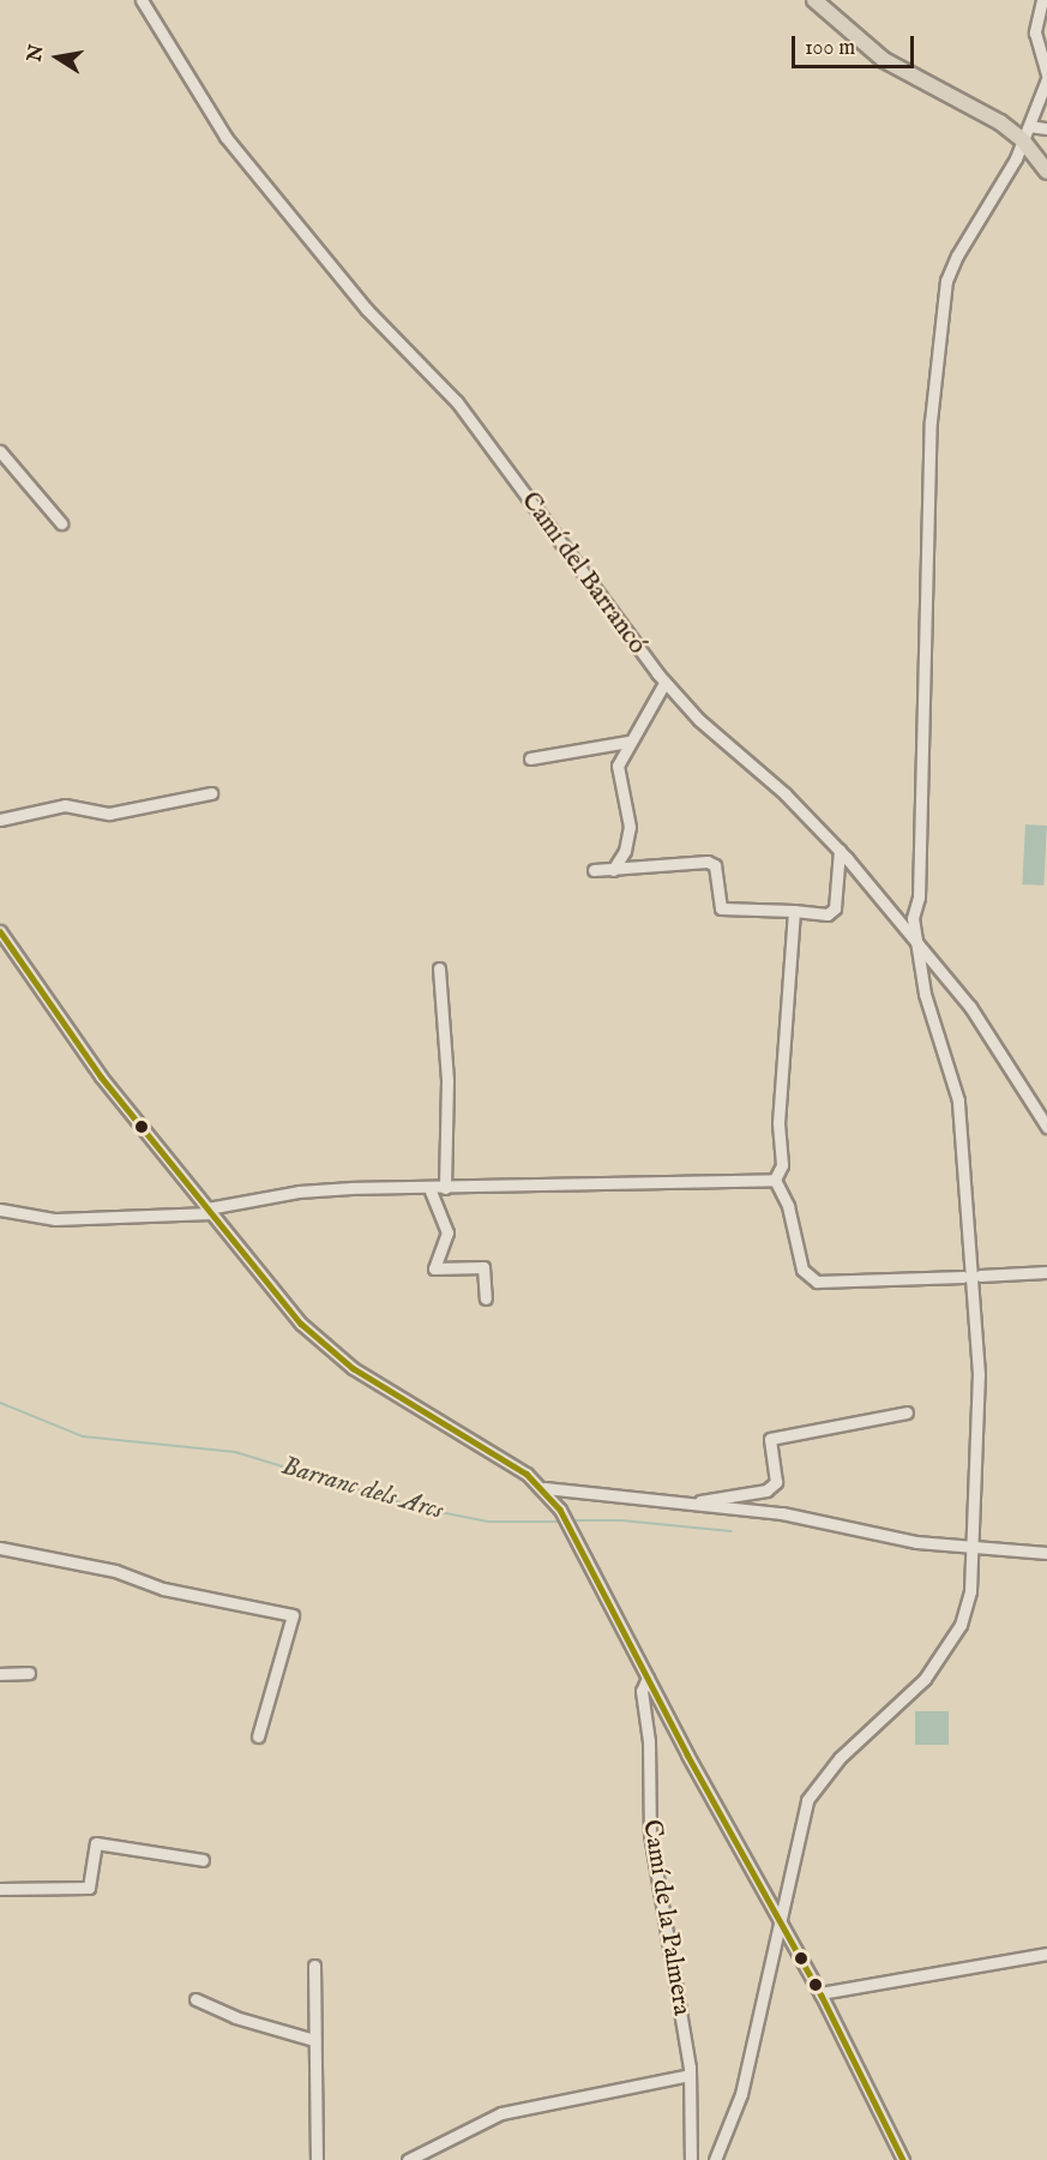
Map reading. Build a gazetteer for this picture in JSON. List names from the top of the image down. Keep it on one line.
{"streets":{"street":["Camí del Barrancó","Camí de la Palmera"]},"water":["Barranc dels Arcs"],"scale_bar":"100 m","north":"left"}
